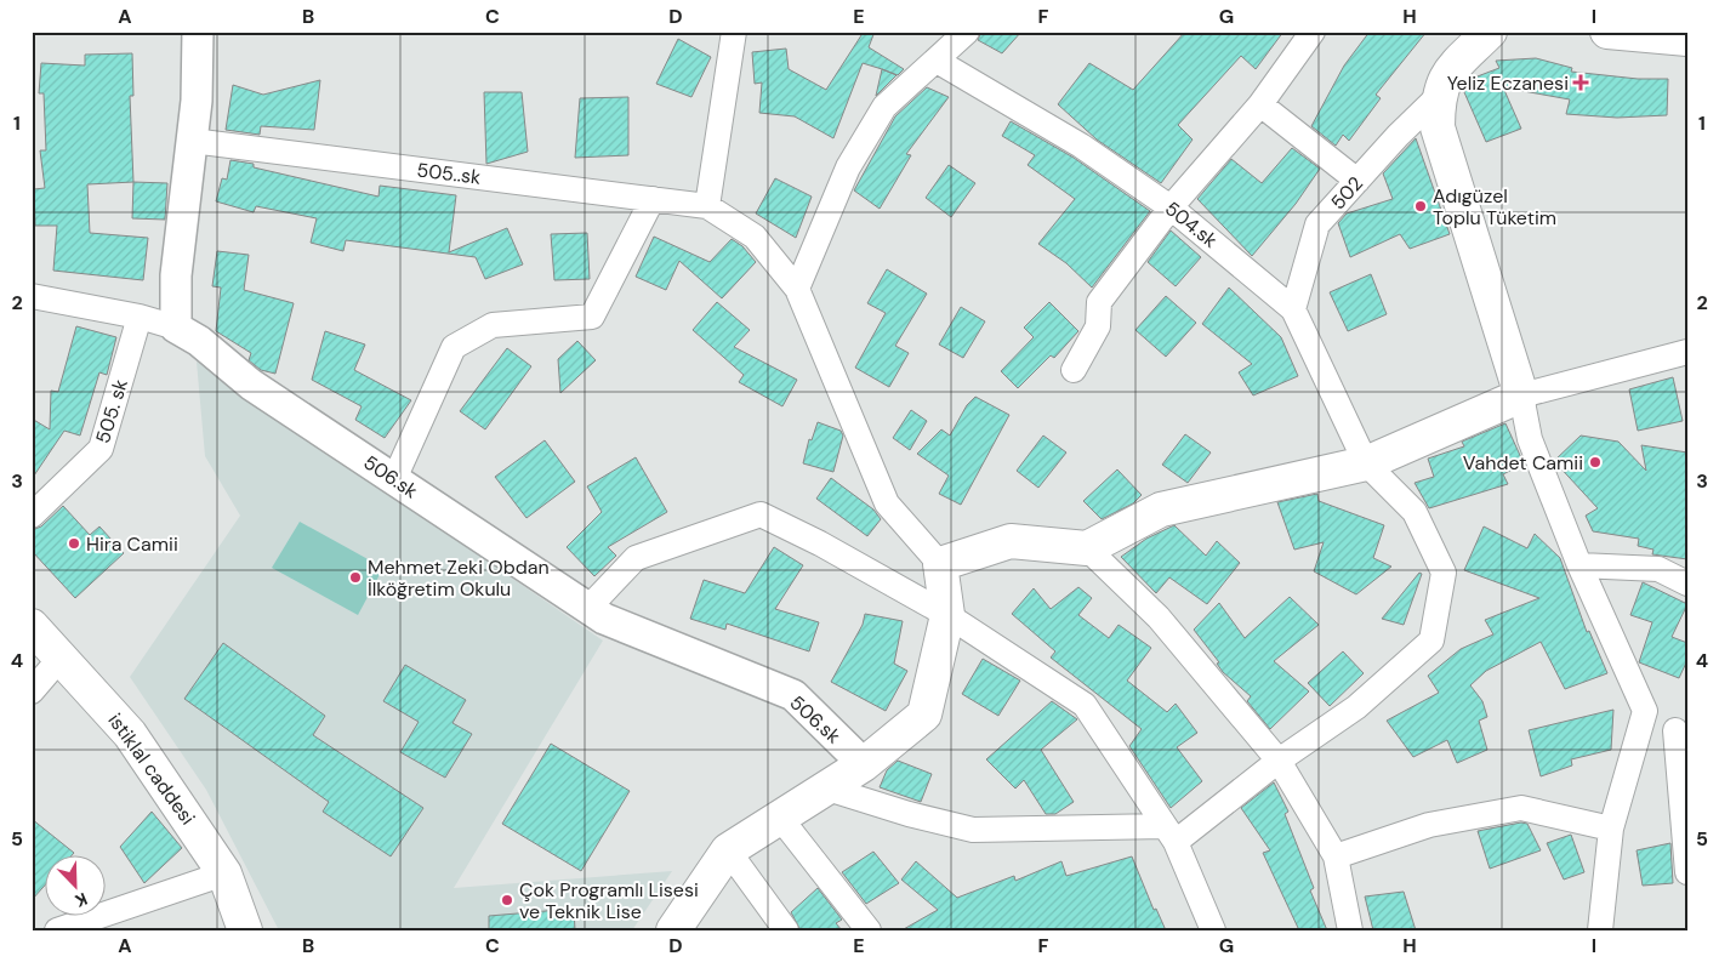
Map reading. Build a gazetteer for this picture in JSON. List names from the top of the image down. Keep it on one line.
{"streets":{"main road":["istiklal caddesi"],"street":["505..sk","502","504.sk","505. sk","506.sk"]},"crossings":[["502","504.sk"]],"places":{"health":["Yeliz Eczanesi"],"other":["Adıgüzel Toplu Tüketim","Vahdet Camii","Hira Camii","Mehmet Zeki Obdan İlköğretim Okulu","Çok Programlı Lisesi ve Teknik Lise"]},"north":"bottom right","grid":{"columns":["A","B","C","D","E","F","G","H","I"],"rows":["1","2","3","4","5"]}}
